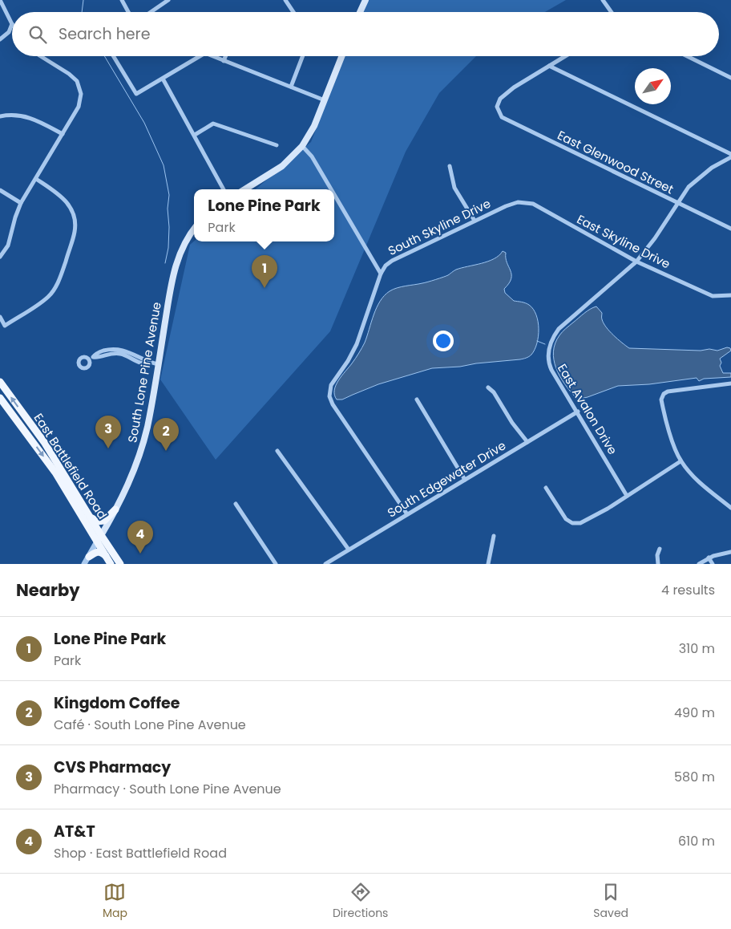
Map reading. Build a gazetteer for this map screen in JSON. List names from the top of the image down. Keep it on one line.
{"streets":{"main road":["South Lone Pine Avenue","East Battlefield Road"],"street":["East Glenwood Street","South Skyline Drive","East Skyline Drive","East Avalon Drive","South Edgewater Drive"]},"crossings":[["South Skyline Drive","East Skyline Drive"],["South Skyline Drive","South Edgewater Drive"],["East Skyline Drive","East Avalon Drive"],["South Lone Pine Avenue","East Battlefield Road"],["East Avalon Drive","South Edgewater Drive"]],"north":"top right","page":{"search":"Search here","popup":["Lone Pine Park","Park"],"pins":["1","3","2","4"],"heading":["Nearby","4 results"],"list":[{"mark":"1","name":"Lone Pine Park","note":"Park","value":"310 m"},{"mark":"2","name":"Kingdom Coffee","note":"Café · South Lone Pine Avenue","value":"490 m"},{"mark":"3","name":"CVS Pharmacy","note":"Pharmacy · South Lone Pine Avenue","value":"580 m"},{"mark":"4","name":"AT&T","note":"Shop · East Battlefield Road","value":"610 m"}],"nav":["Map","Directions","Saved"]}}
